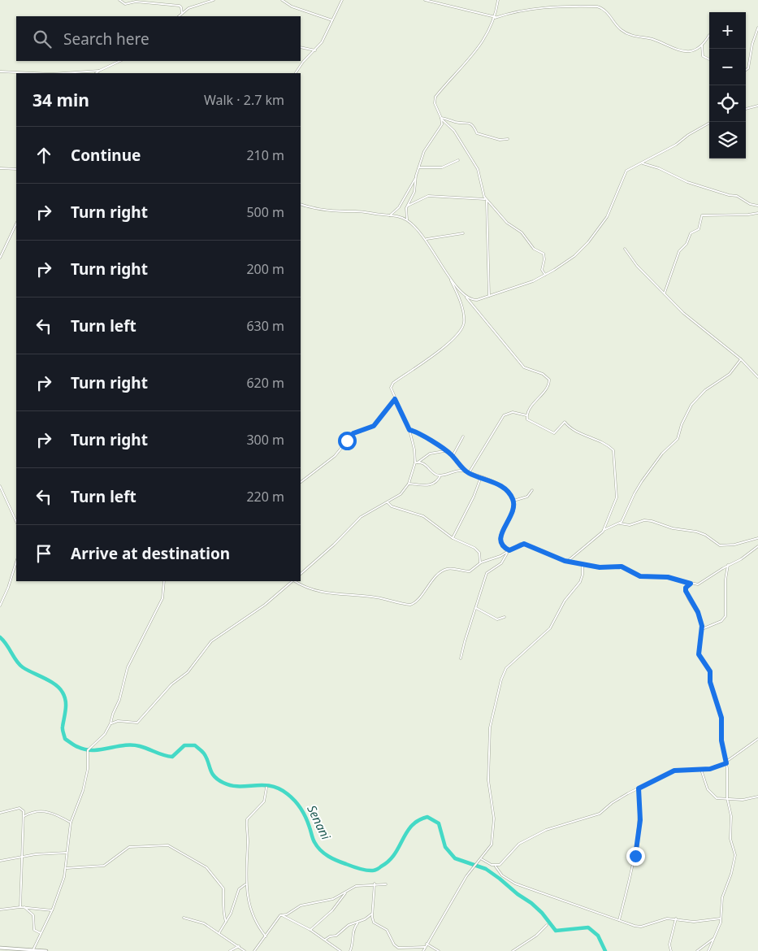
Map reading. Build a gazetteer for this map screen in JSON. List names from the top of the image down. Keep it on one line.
{"water":["Senani"],"page":{"map_buttons":["+","−"],"search":"Search here","heading":["34 min","Walk · 2.7 km"],"list":[["Continue","210 m"],["Turn right","500 m"],["Turn right","200 m"],["Turn left","630 m"],["Turn right","620 m"],["Turn right","300 m"],["Turn left","220 m"],"Arrive at destination"]}}
